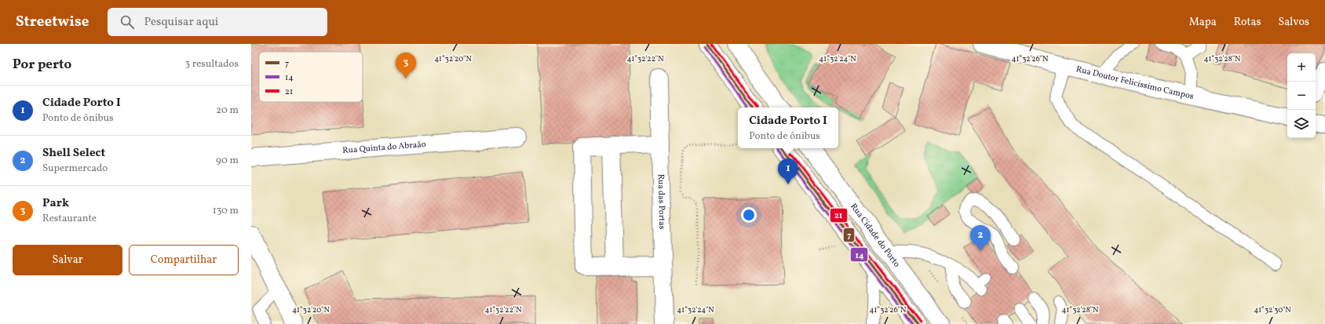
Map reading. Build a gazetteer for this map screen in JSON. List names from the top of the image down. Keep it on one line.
{"streets":{"street":["Rua Doutor Felicíssimo Campos","Rua Quinta do Abraão","Rua das Portas","Rua Cidade do Porto"]},"lines":["transit line 7","transit line 21","transit line 14"],"legend":["7","14","21"],"page":{"header":"Streetwise","search":"Pesquisar aqui","nav":["Mapa","Rotas","Salvos"],"heading":["Por perto","3 resultados"],"pins":["3","1","2"],"map_buttons":["+","−"],"list":[{"mark":"1","name":"Cidade Porto I","note":"Ponto de ônibus","value":"20 m"},{"mark":"2","name":"Shell Select","note":"Supermercado","value":"90 m"},{"mark":"3","name":"Park","note":"Restaurante","value":"130 m"}],"popup":["Cidade Porto I","Ponto de ônibus"],"buttons":["Salvar","Compartilhar"]},"coordinates":["41°32'20\"N","41°32'22\"N","41°32'24\"N","41°32'26\"N","41°32'28\"N","41°32'30\"N"]}
